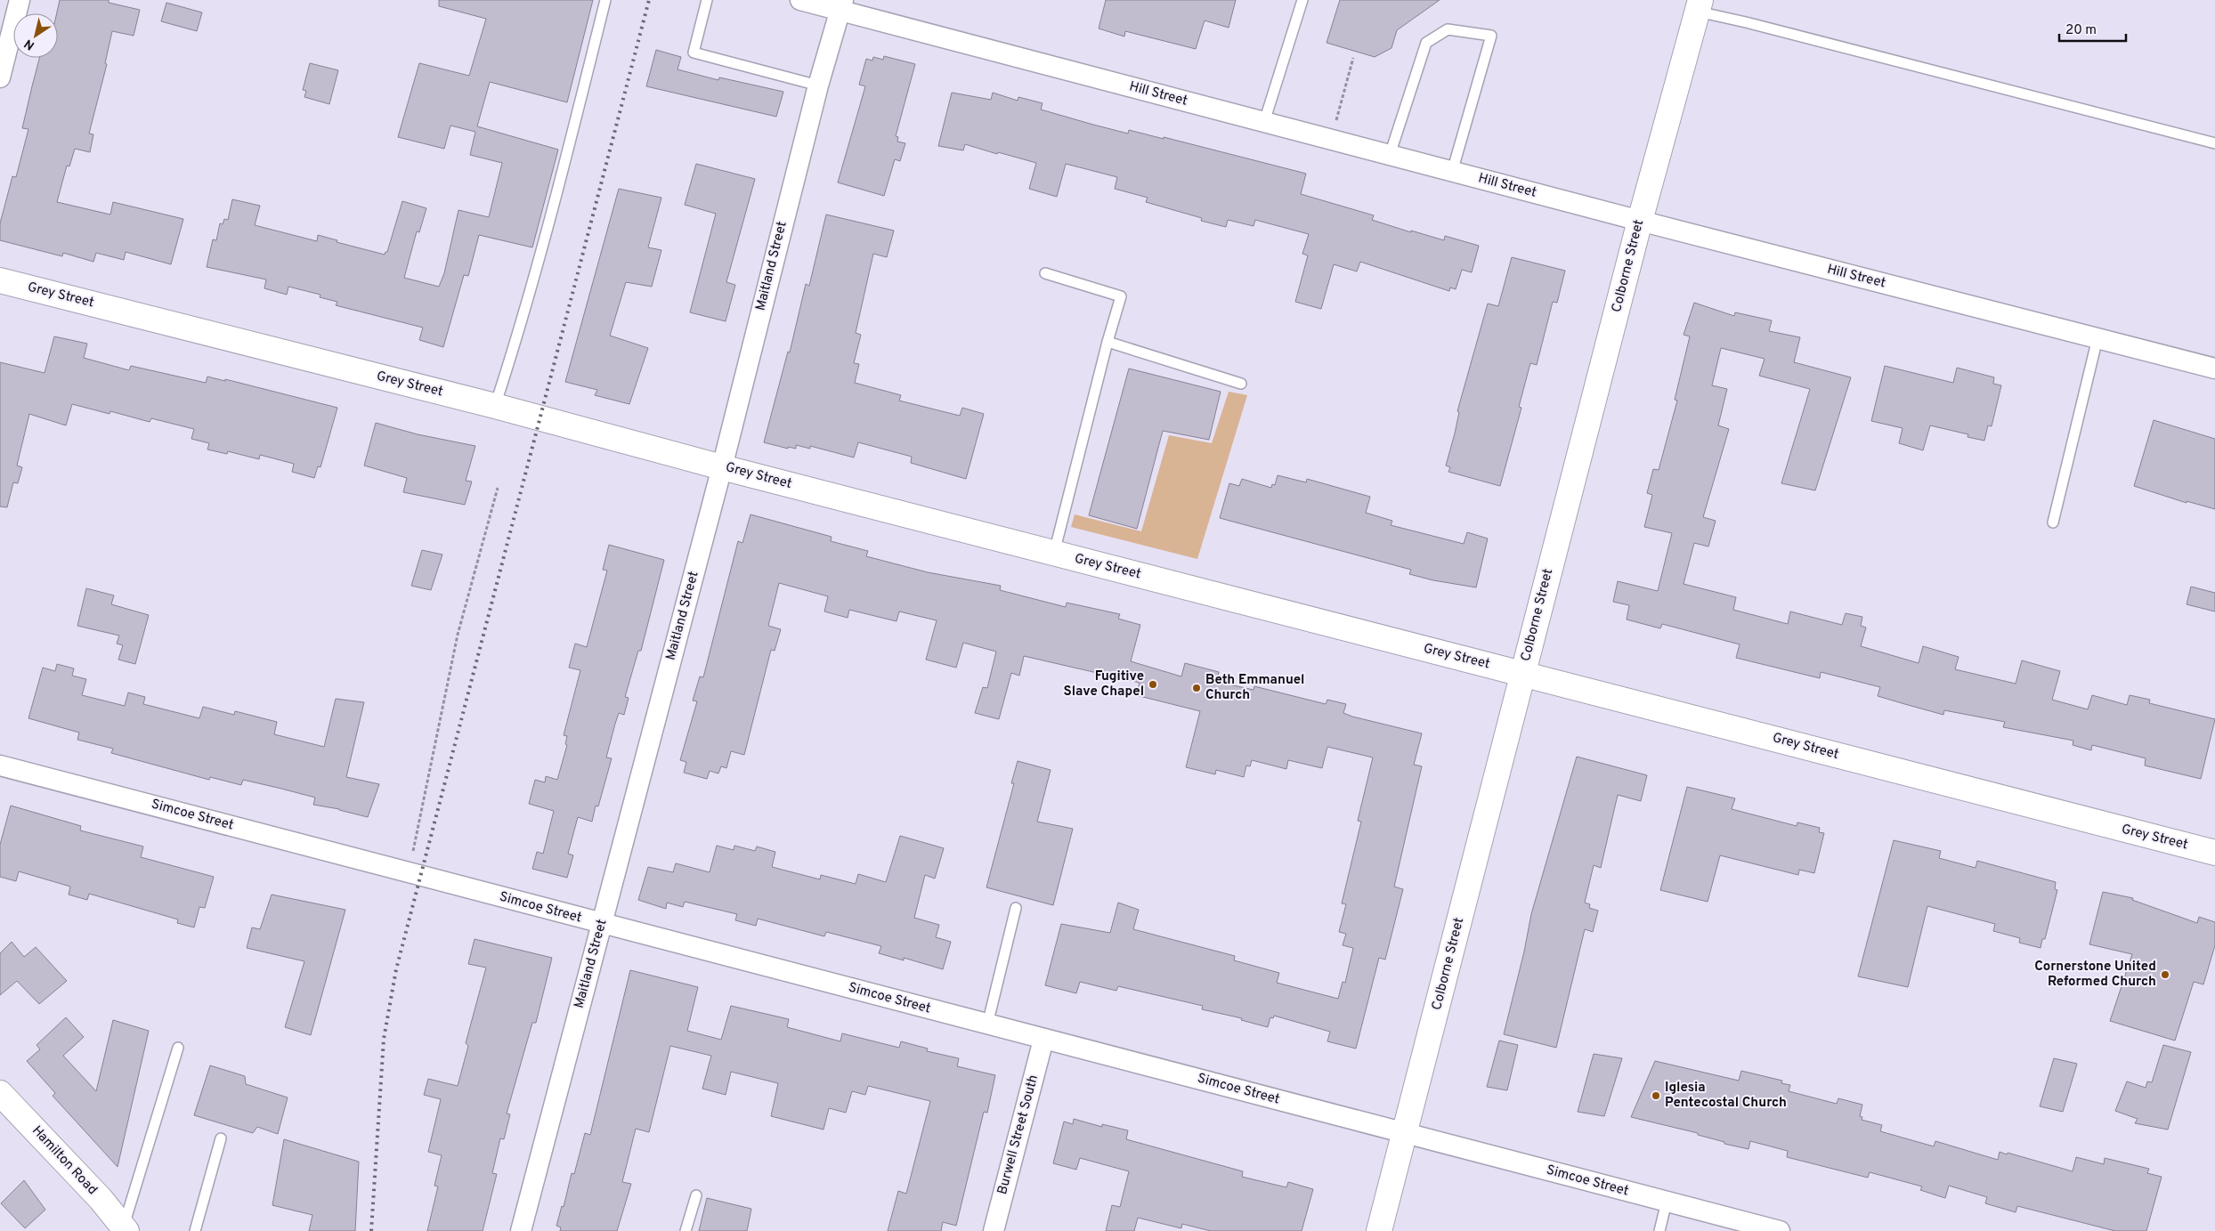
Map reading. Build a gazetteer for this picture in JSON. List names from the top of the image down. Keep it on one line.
{"streets":{"street":["Hill Street","Maitland Street","Colborne Street","Grey Street","Simcoe Street","Burwell Street South","Hamilton Road"]},"crossings":[["Hill Street","Maitland Street"],["Hill Street","Colborne Street"],["Maitland Street","Grey Street"],["Maitland Street","Simcoe Street"],["Colborne Street","Grey Street"],["Colborne Street","Simcoe Street"],["Simcoe Street","Burwell Street South"]],"places":["Fugitive Slave Chapel","Beth Emmanuel Church","Cornerstone United Reformed Church","Iglesia Pentecostal Church"],"scale_bar":"20 m","north":"bottom left"}
